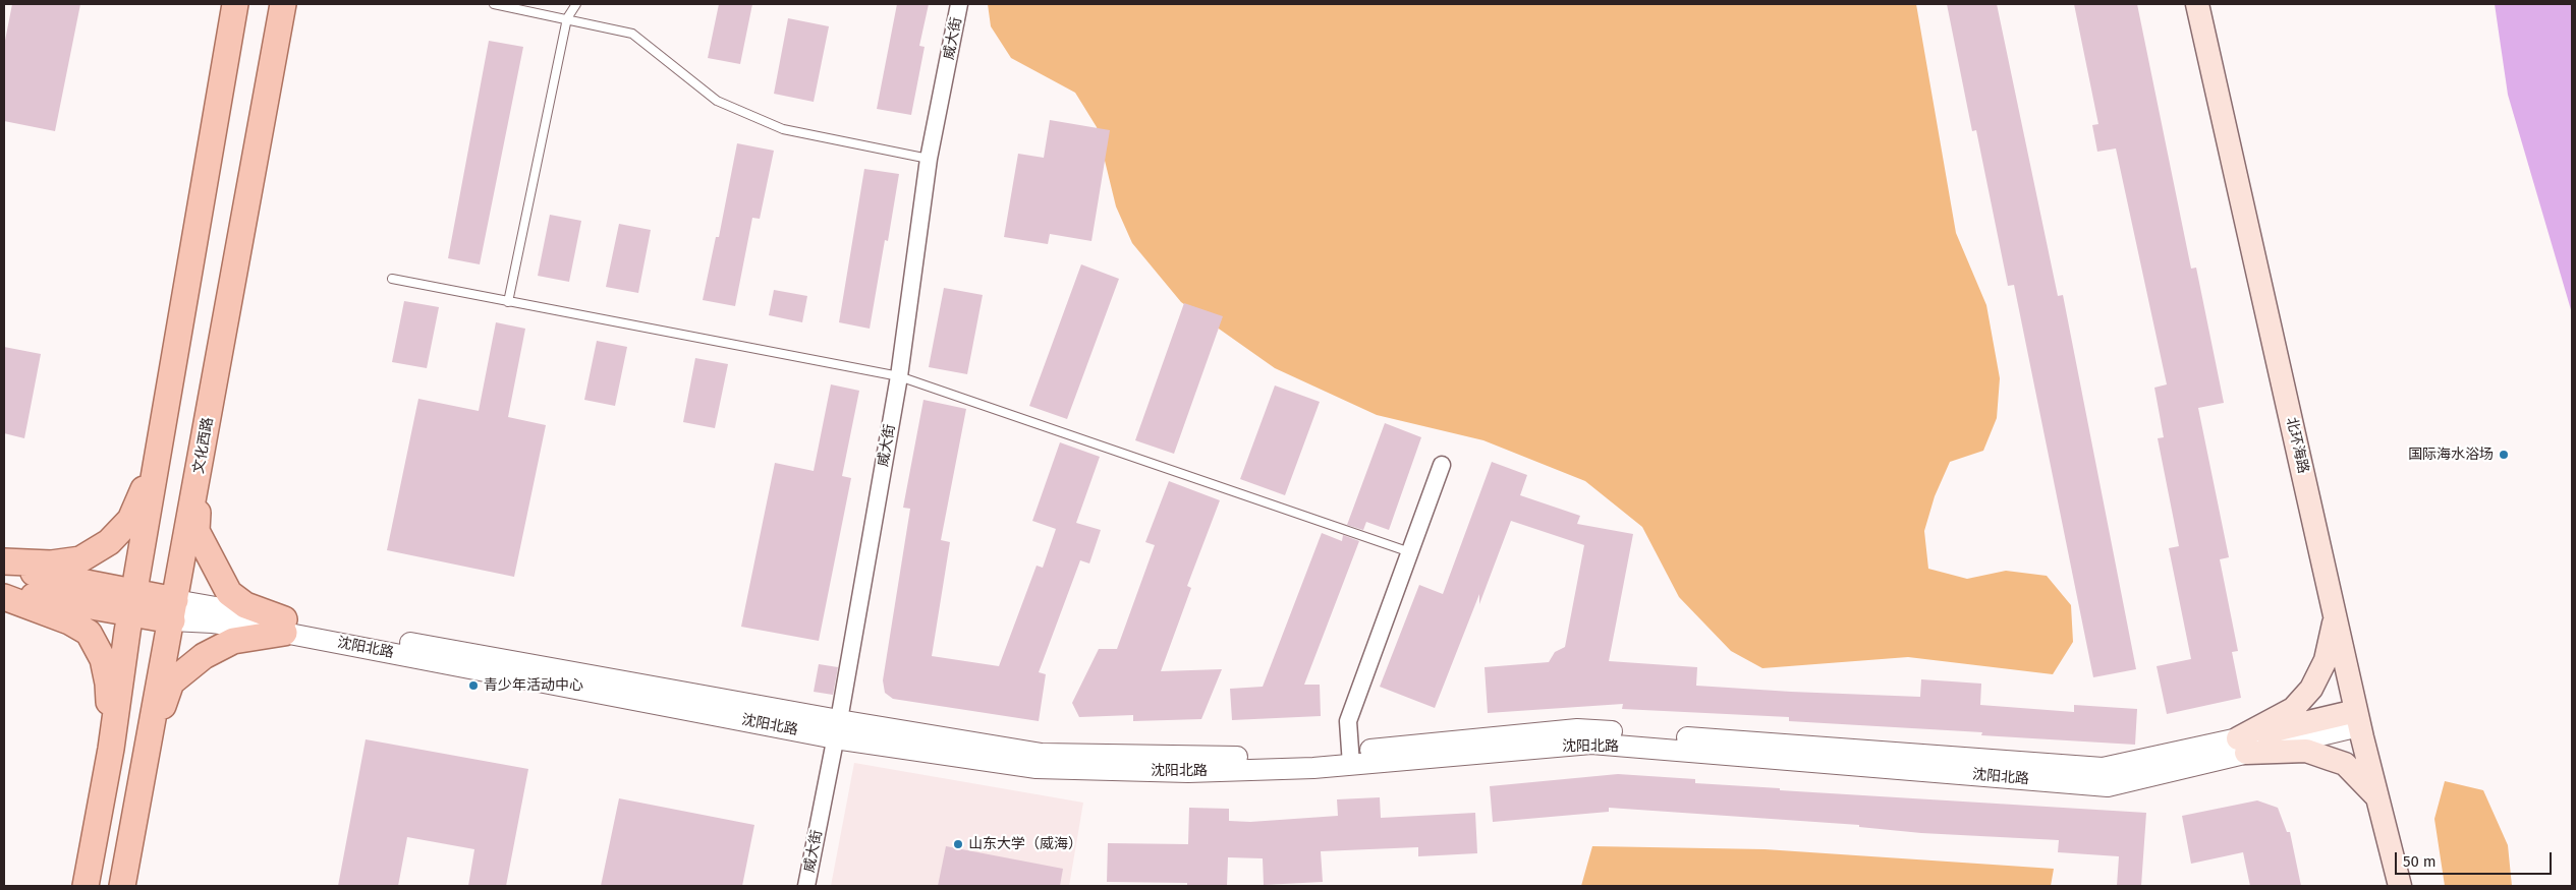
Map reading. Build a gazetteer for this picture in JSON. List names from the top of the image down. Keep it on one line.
{"streets":{"main road":["文化西路","北环海路","沈阳北路"],"street":["威大街"]},"crossings":[["威大街","沈阳北路"],["文化西路","沈阳北路"],["北环海路","沈阳北路"]],"places":["国际海水浴场","青少年活动中心","山东大学（威海）"],"scale_bar":"50 m"}
